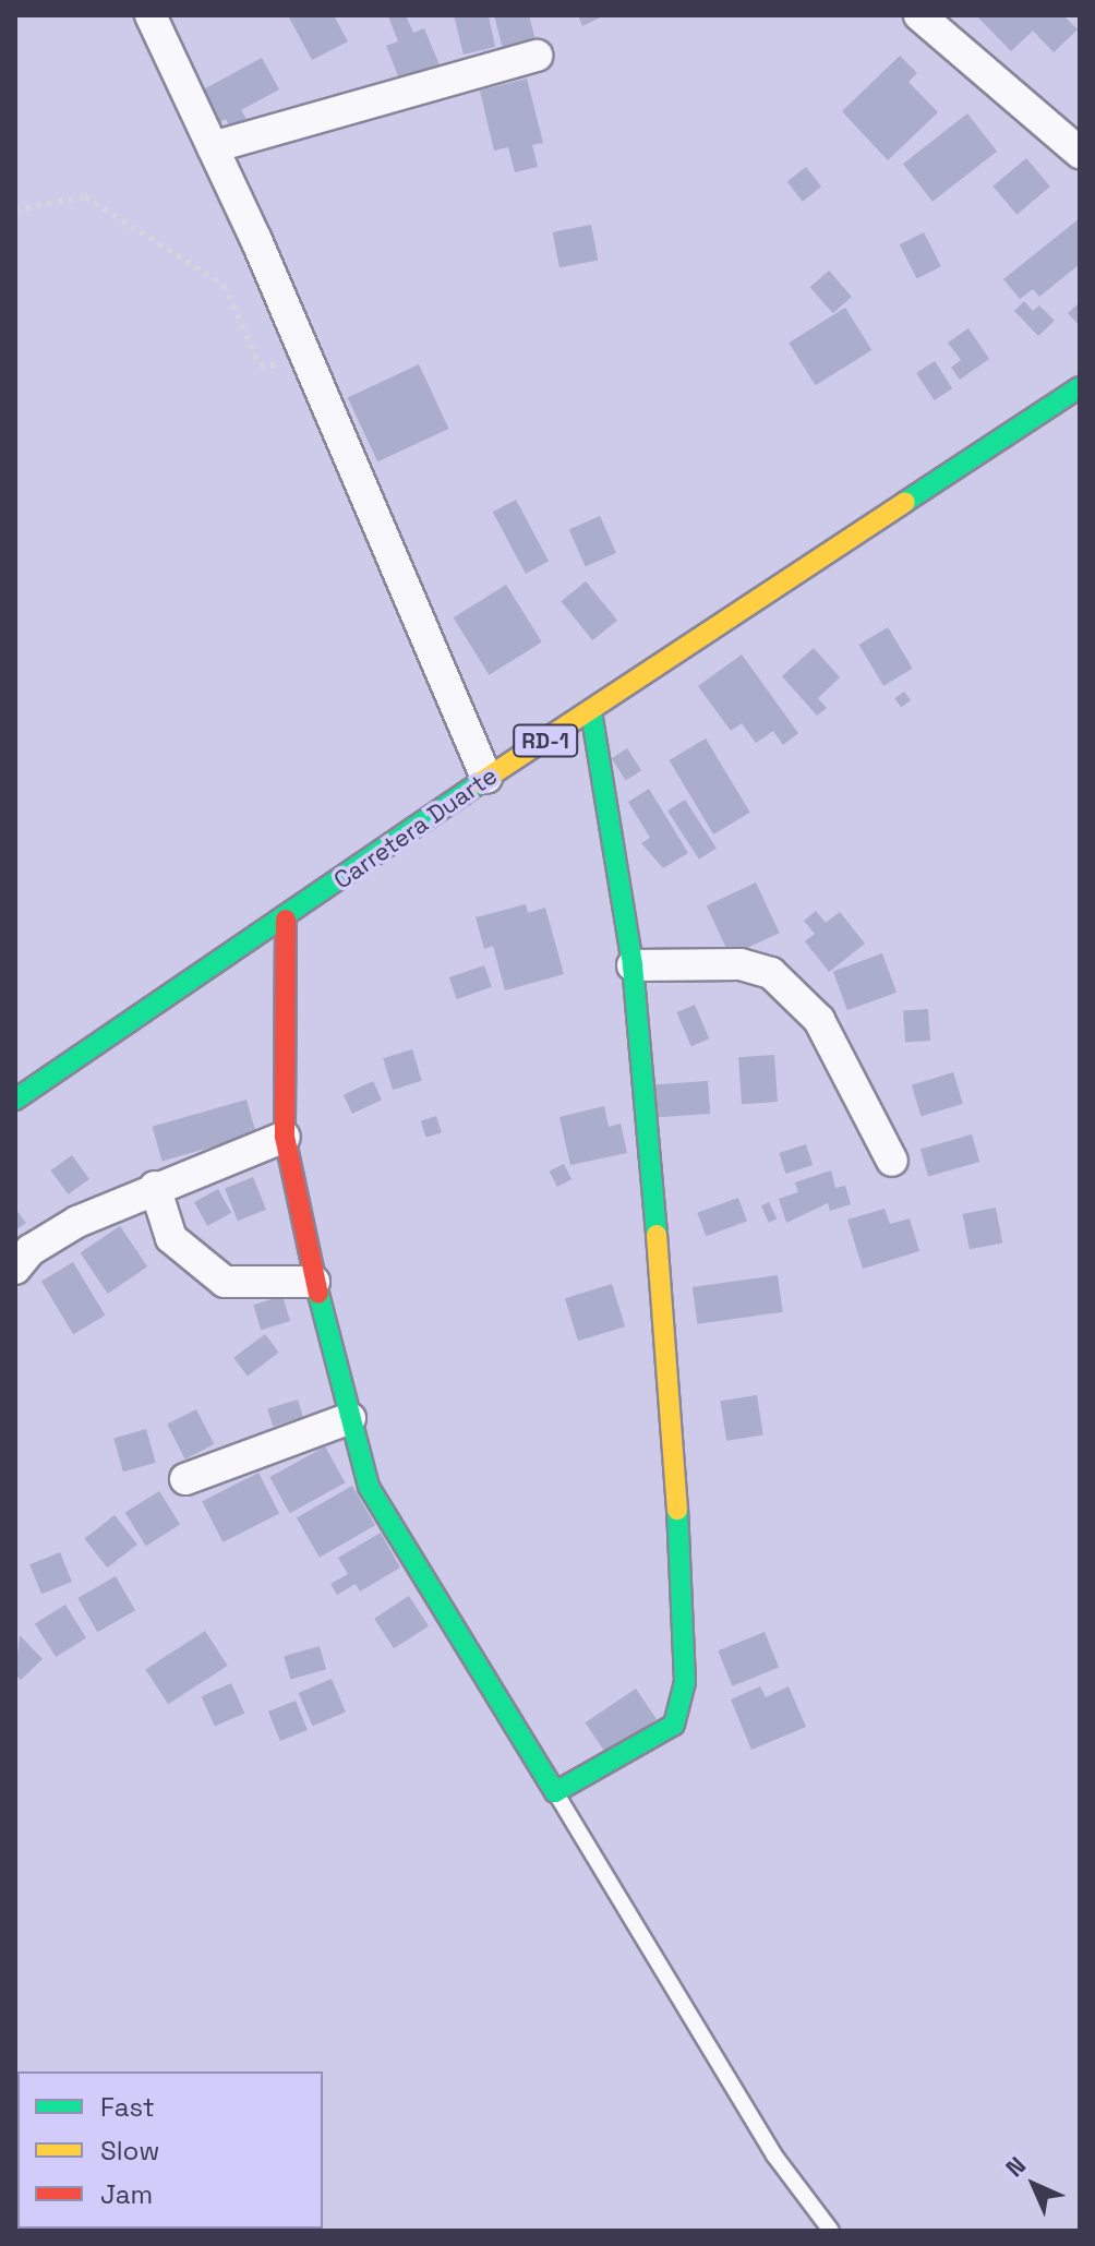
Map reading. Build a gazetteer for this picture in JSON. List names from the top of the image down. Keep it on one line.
{"streets":{"street":["RD-1","Carretera Duarte"]},"legend":["Fast","Slow","Jam"],"north":"top left"}
